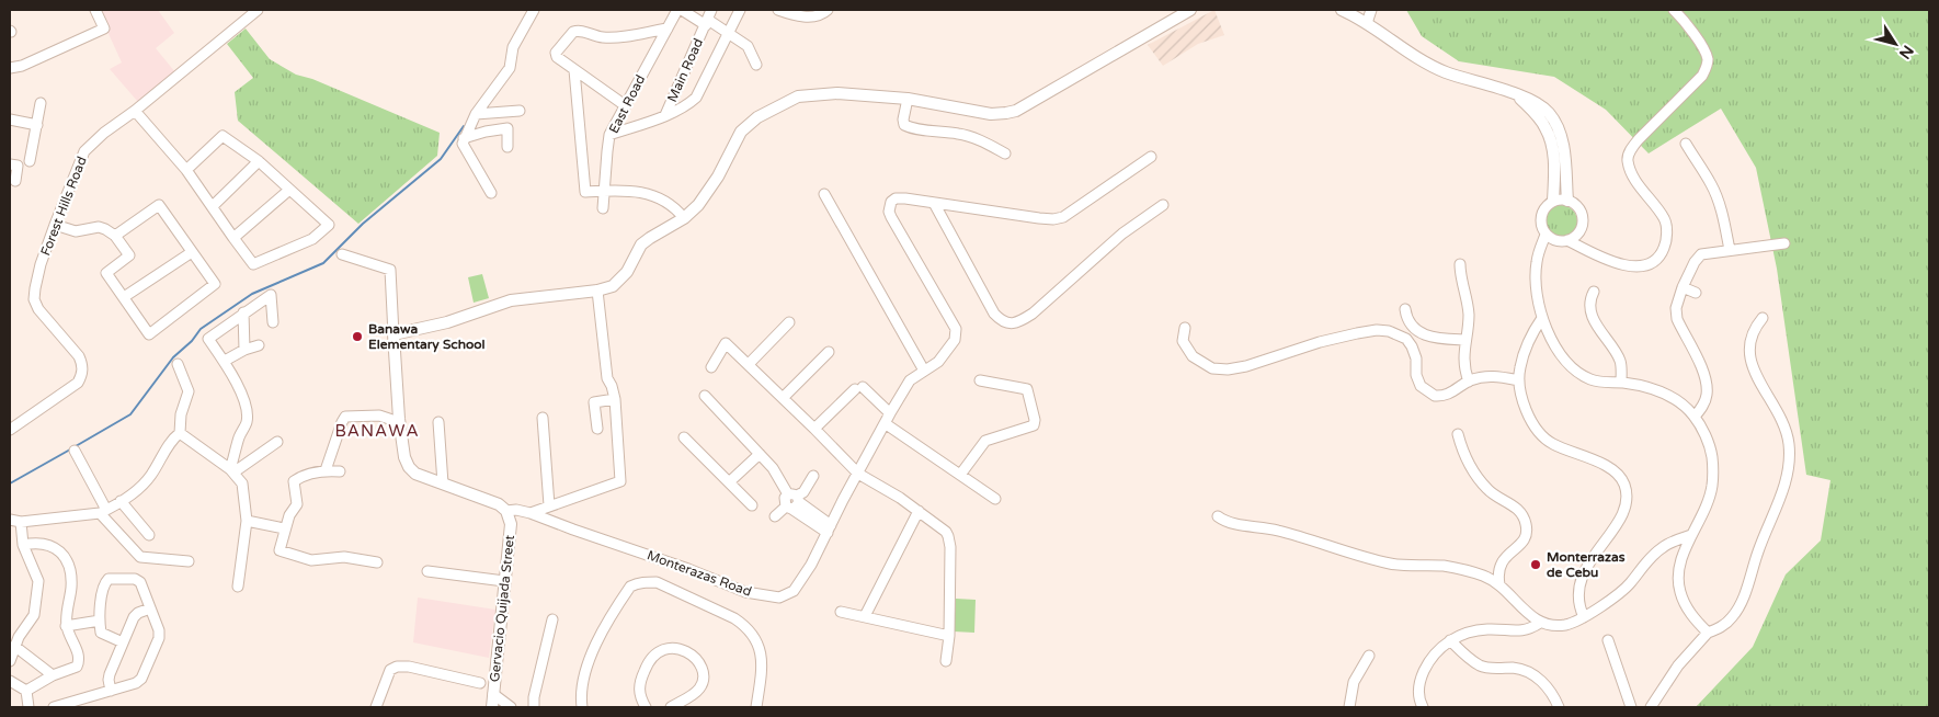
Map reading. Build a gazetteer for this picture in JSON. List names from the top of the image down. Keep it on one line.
{"streets":{"street":["Main Road","East Road","Forest Hills Road","Monterazas Road","Gervacio Quijada Street"]},"crossings":[["Monterazas Road","Gervacio Quijada Street"]],"districts":["BANAWA"],"places":["Banawa Elementary School","Monterrazas de Cebu"],"north":"bottom right"}
